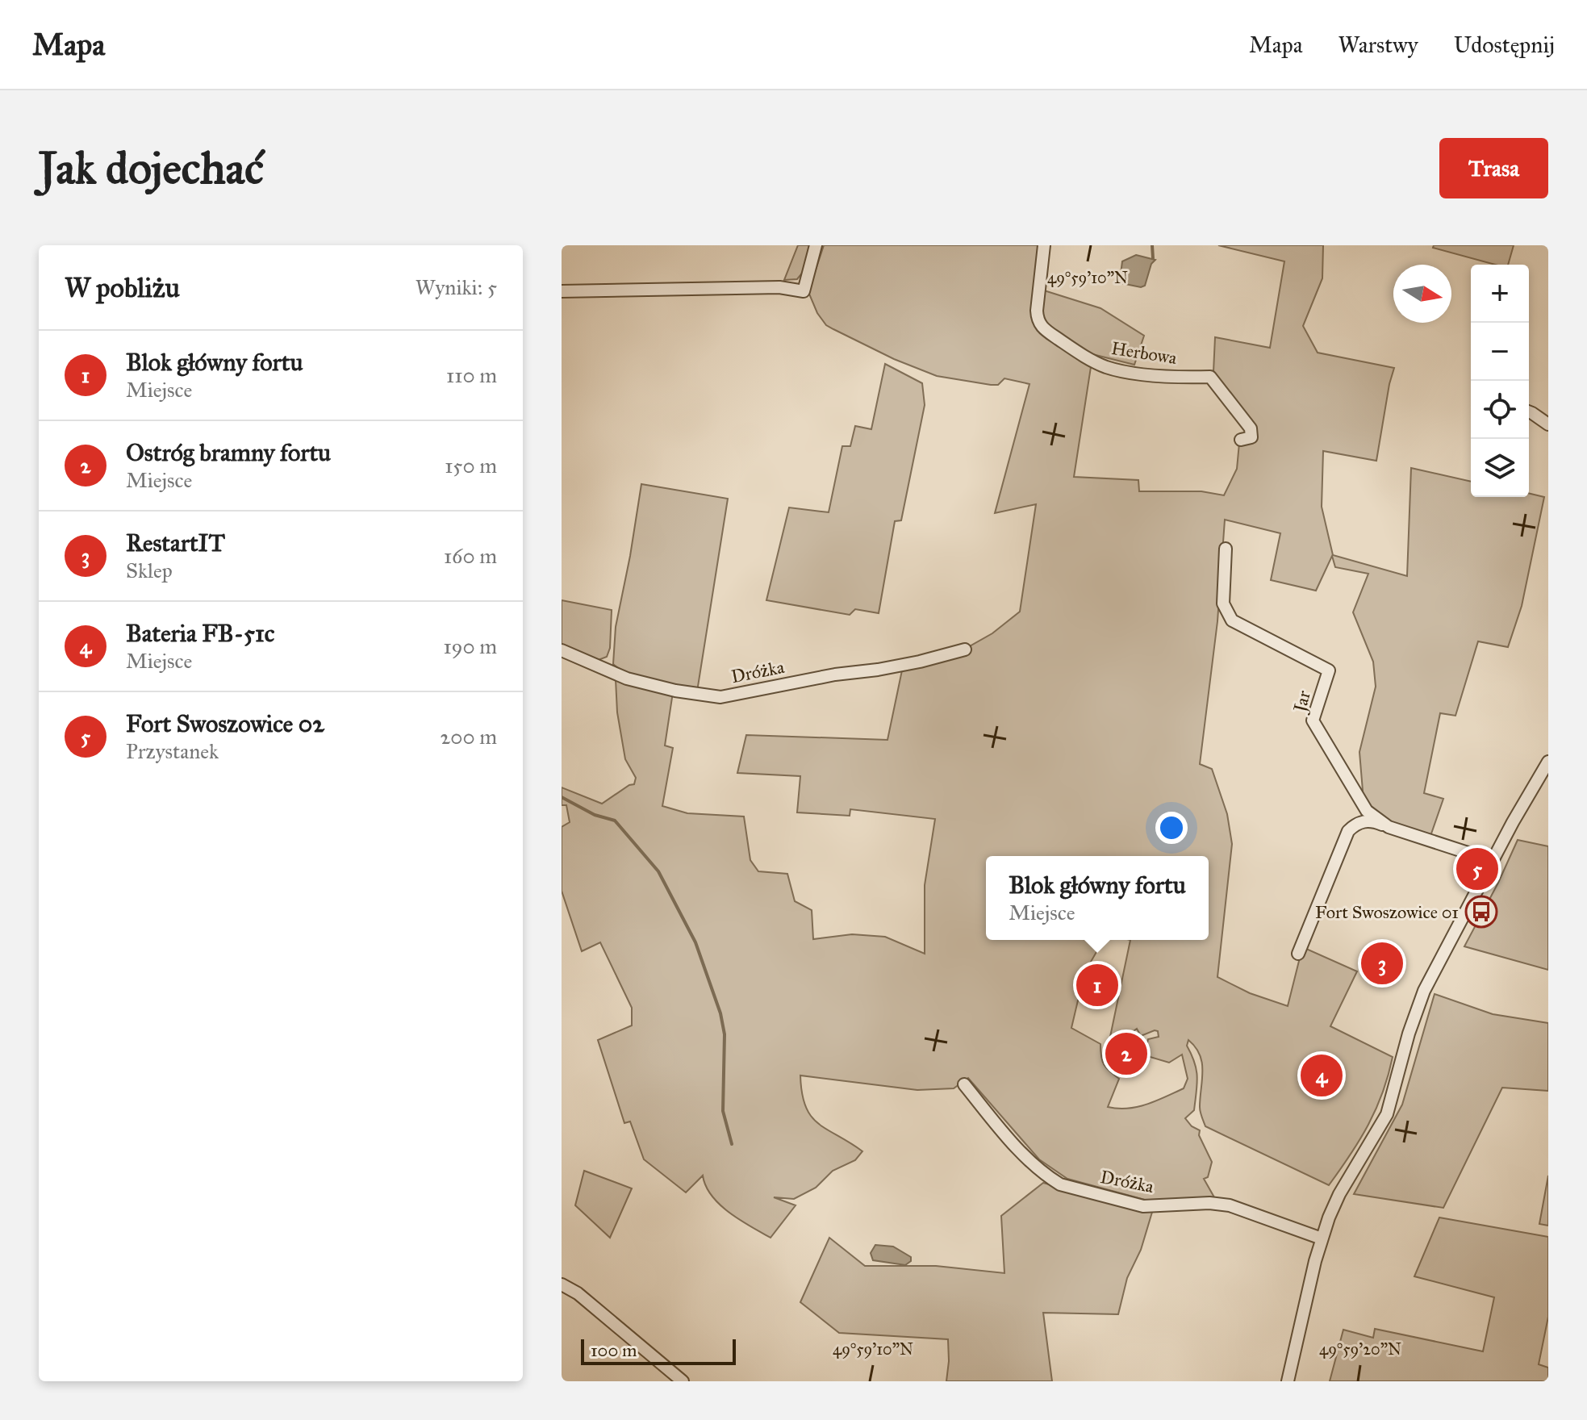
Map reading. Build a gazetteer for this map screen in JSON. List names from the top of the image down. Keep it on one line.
{"streets":{"street":["Herbowa","Dróżka","Jar"]},"places":{"bus stop":["Fort Swoszowice 01"]},"scale_bar":"100 m","north":"right","page":{"header":"Mapa","nav":["Mapa","Warstwy","Udostępnij"],"buttons":"Trasa","title":"Jak dojechać","heading":["W pobliżu","Wyniki: 5"],"map_buttons":["+","−"],"list":[{"mark":"1","name":"Blok główny fortu","note":"Miejsce","value":"110 m"},{"mark":"2","name":"Ostróg bramny fortu","note":"Miejsce","value":"150 m"},{"mark":"3","name":"RestartIT","note":"Sklep","value":"160 m"},{"mark":"4","name":"Bateria FB-51c","note":"Miejsce","value":"190 m"},{"mark":"5","name":"Fort Swoszowice 02","note":"Przystanek","value":"200 m"}],"pins":["5","3","1","2","4"],"popup":["Blok główny fortu","Miejsce"],"scale":"100 m"},"coordinates":["49°59'10\"N","49°59'20\"N"]}
